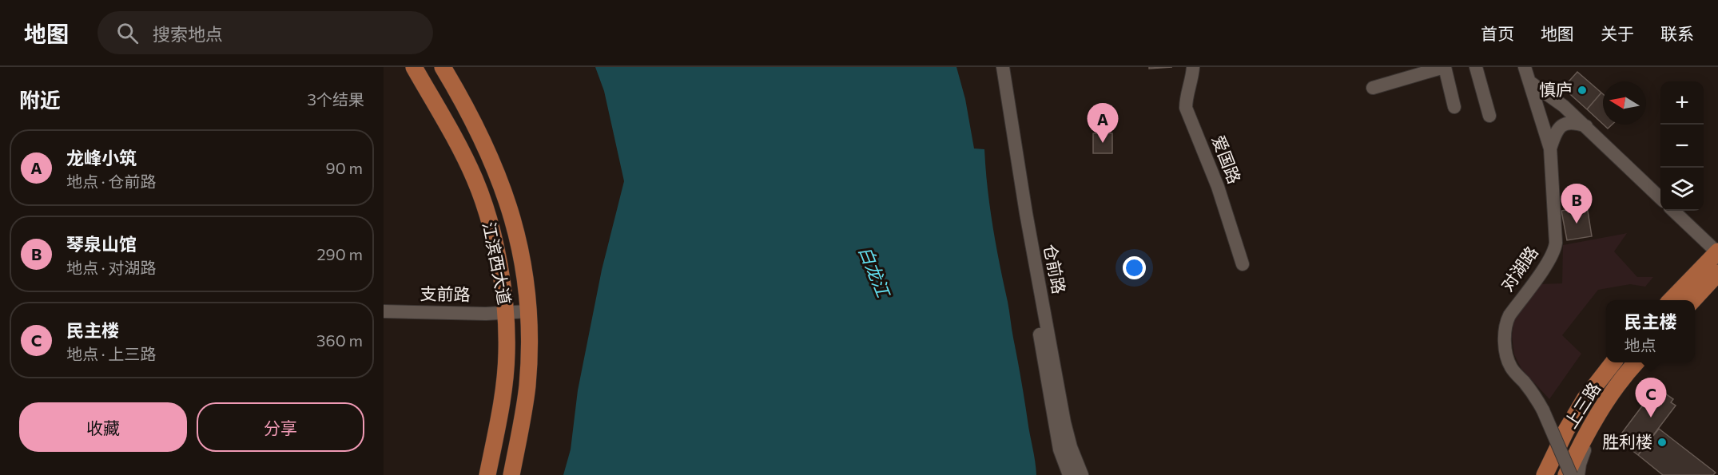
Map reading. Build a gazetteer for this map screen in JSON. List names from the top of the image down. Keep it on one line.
{"streets":{"main road":["江滨西大道","上三路"],"street":["爱国路","仓前路","对湖路","支前路"]},"crossings":[["江滨西大道","支前路"],["对湖路","上三路"]],"water":["白龙江"],"places":["慎庐","胜利楼"],"north":"left","page":{"header":"地图","search":"搜索地点","nav":["首页","地图","关于","联系"],"heading":["附近","3个结果"],"map_buttons":["+","−"],"pins":["A","B","C"],"list":[{"mark":"A","name":"龙峰小筑","note":"地点 · 仓前路","value":"90 m"},{"mark":"B","name":"琴泉山馆","note":"地点 · 对湖路","value":"290 m"},{"mark":"C","name":"民主楼","note":"地点 · 上三路","value":"360 m"}],"popup":["民主楼","地点"],"buttons":["收藏","分享"]}}
